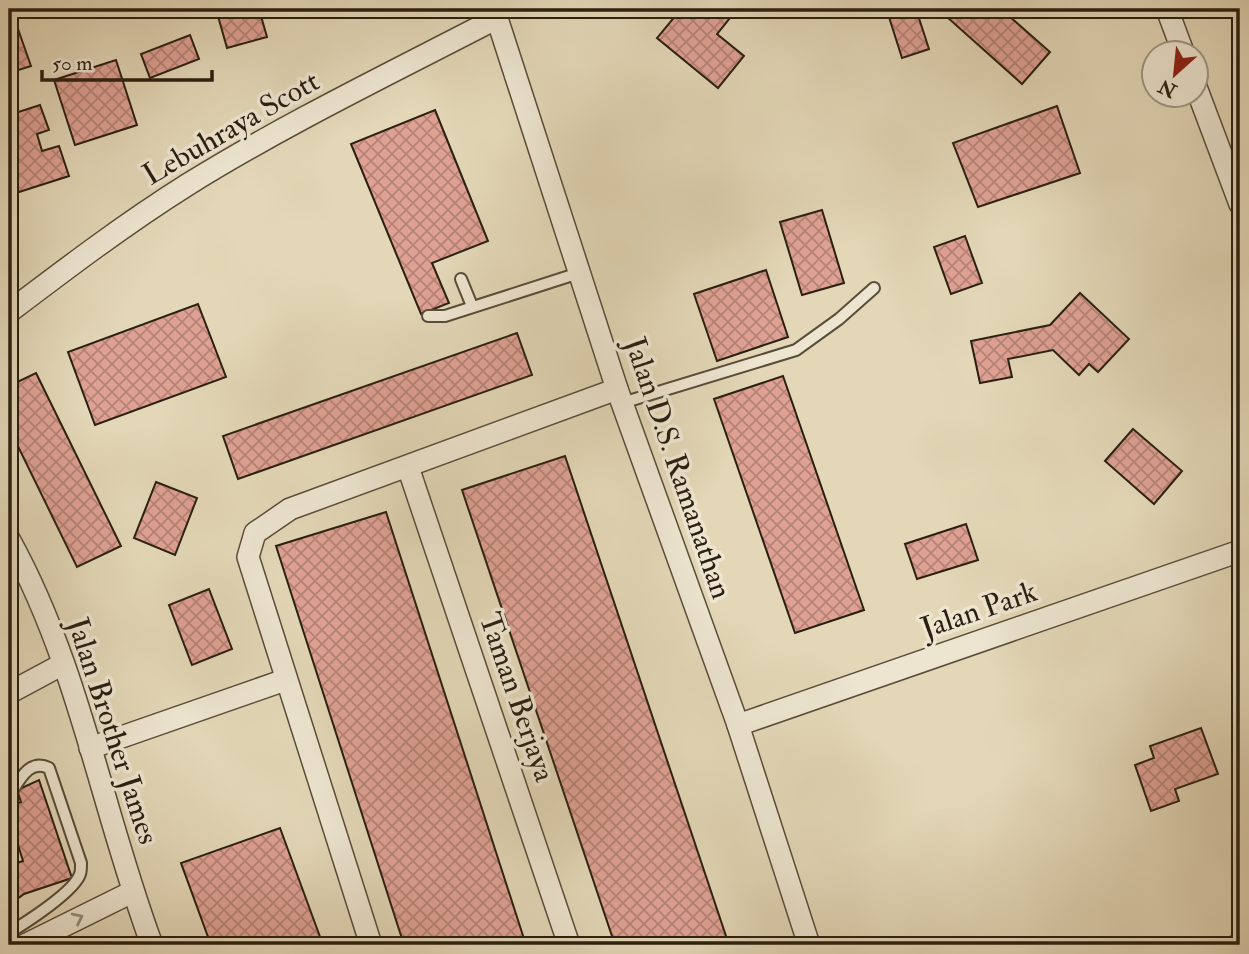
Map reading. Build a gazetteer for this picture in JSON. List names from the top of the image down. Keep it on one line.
{"streets":{"street":["Lebuhraya Scott","Jalan D.S. Ramanathan","Jalan Park","Taman Berjaya","Jalan Brother James"]},"crossings":[["Lebuhraya Scott","Jalan D.S. Ramanathan"],["Jalan D.S. Ramanathan","Jalan Park"]],"scale_bar":"50 m","north":"bottom left"}
